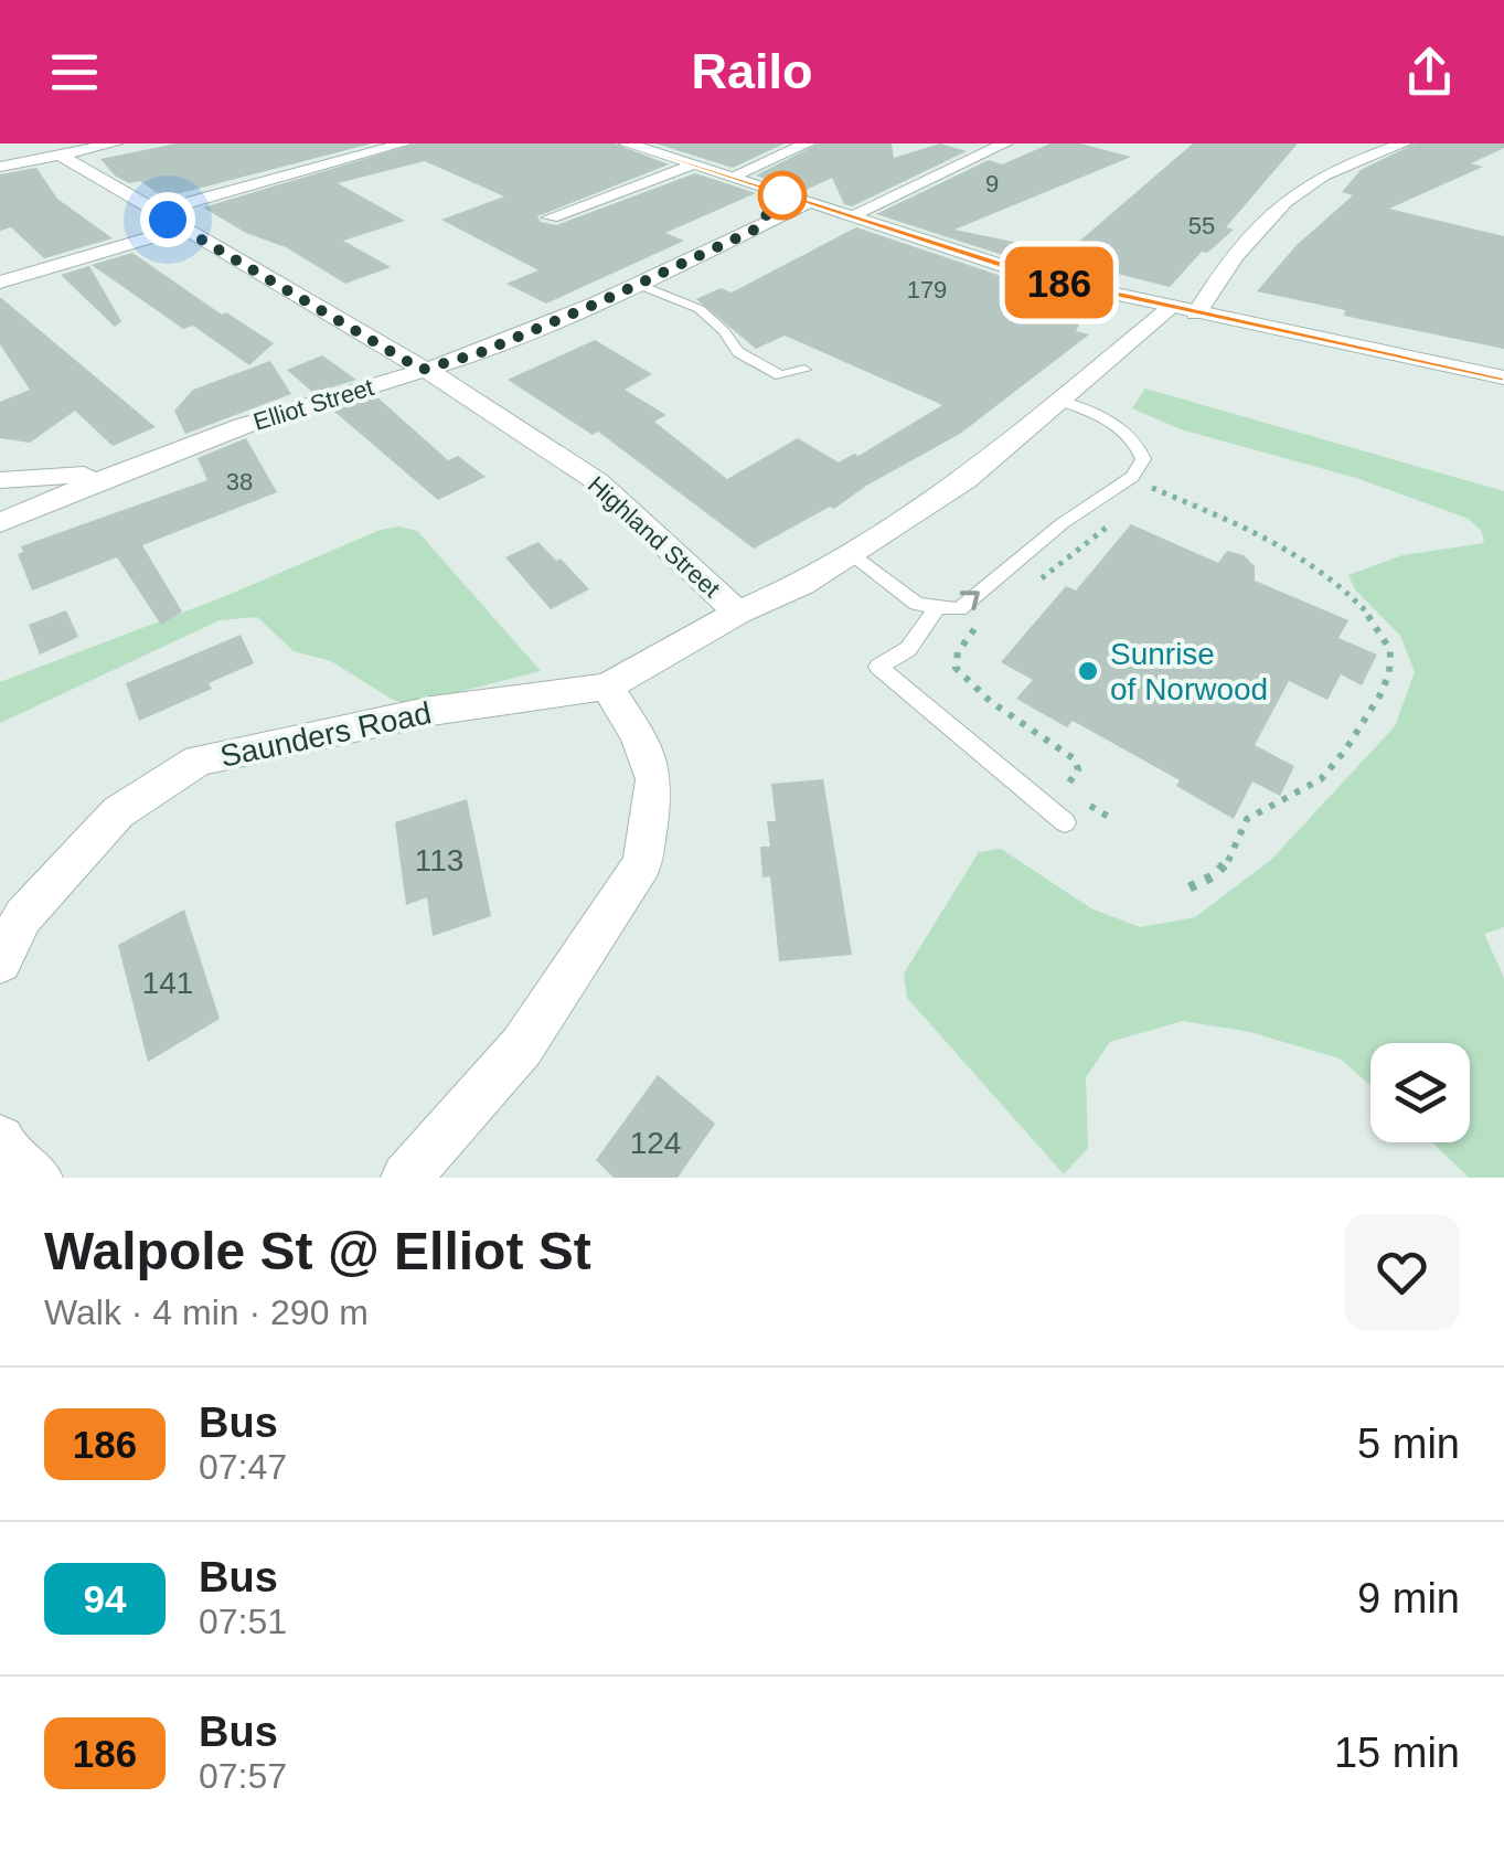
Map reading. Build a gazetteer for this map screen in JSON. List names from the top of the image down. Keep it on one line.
{"streets":{"street":["Elliot Street","Highland Street","Saunders Road"]},"crossings":[["Elliot Street","Highland Street"],["Highland Street","Saunders Road"]],"places":["Sunrise of Norwood"],"lines":["bus line 186"],"house_numbers":["9","55","179","38","113","141","124"],"page":{"header":"Railo","on_map":"186","heading":["Walpole St @ Elliot St","Walk · 4 min · 290 m"],"list":[{"mark":"186","name":"Bus","note":"07:47","value":"5 min"},{"mark":"94","name":"Bus","note":"07:51","value":"9 min"},{"mark":"186","name":"Bus","note":"07:57","value":"15 min"}]}}
